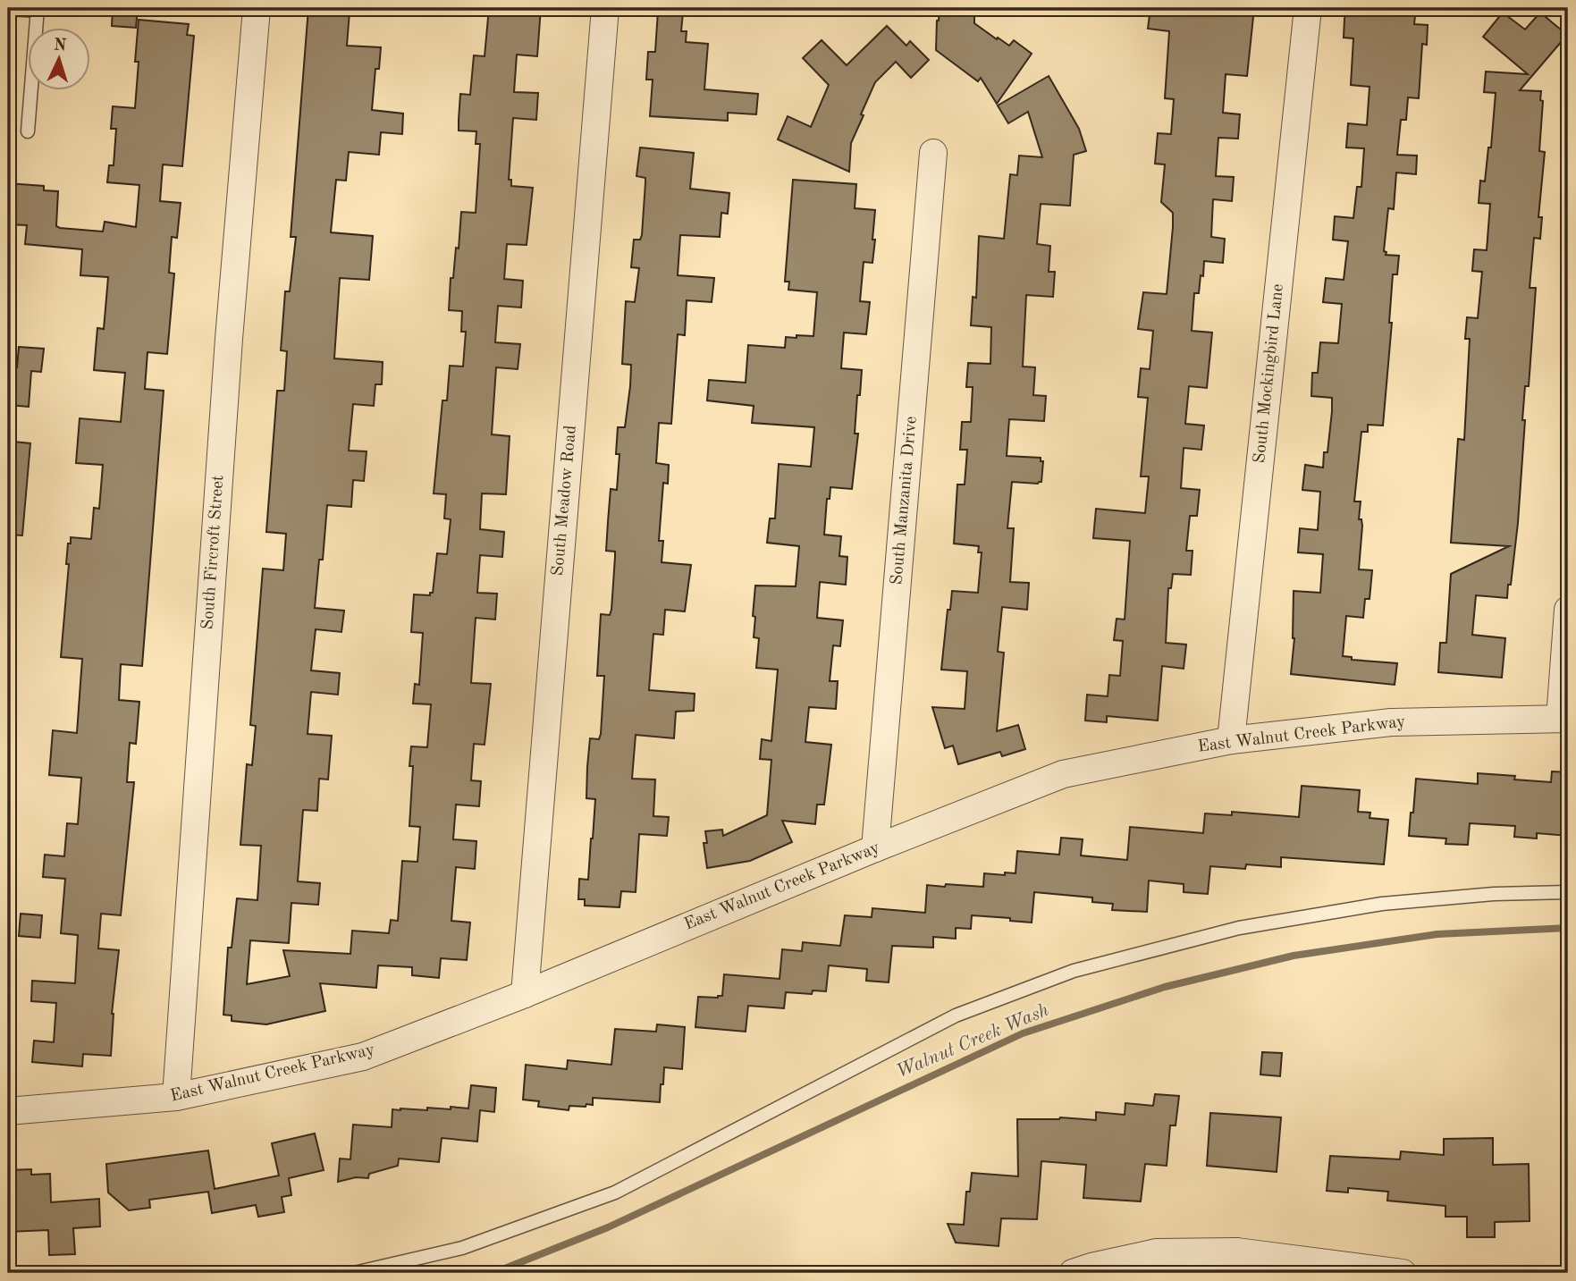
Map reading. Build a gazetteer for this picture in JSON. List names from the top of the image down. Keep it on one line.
{"streets":{"street":["South Mockingbird Lane","South Meadow Road","South Manzanita Drive","South Fircroft Street","East Walnut Creek Parkway"]},"crossings":[["South Mockingbird Lane","East Walnut Creek Parkway"],["South Meadow Road","East Walnut Creek Parkway"],["South Manzanita Drive","East Walnut Creek Parkway"],["South Fircroft Street","East Walnut Creek Parkway"]],"water":["Walnut Creek Wash"],"north":"top"}
